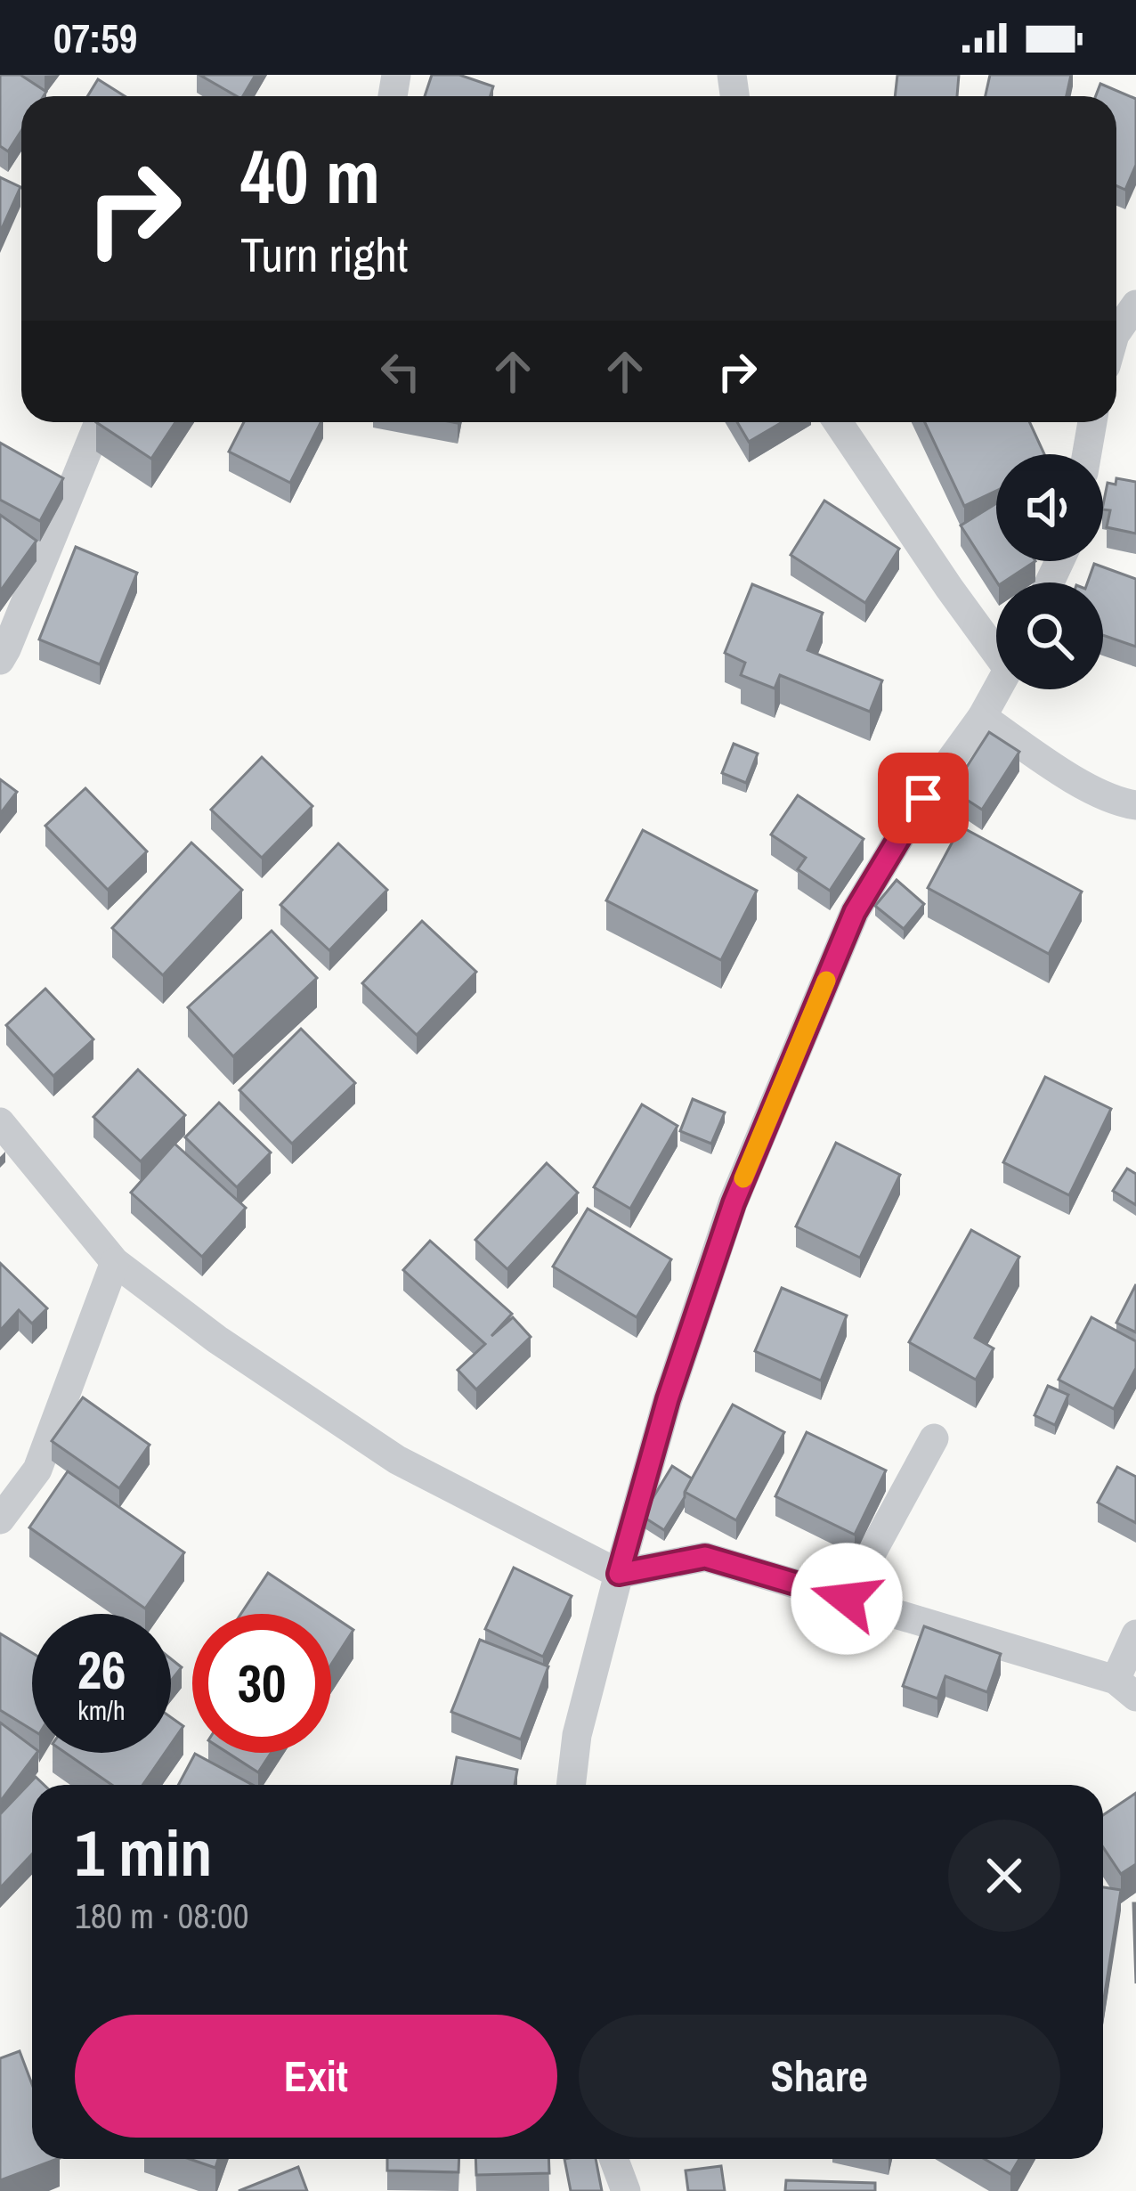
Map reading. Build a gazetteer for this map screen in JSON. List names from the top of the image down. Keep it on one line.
{"page":{"status":"07:59","turn":["40 m","Turn right"],"speed":"26 km/h","limit":"30","heading":["1 min","180 m · 08:00"],"buttons":["Exit","Share"]}}
